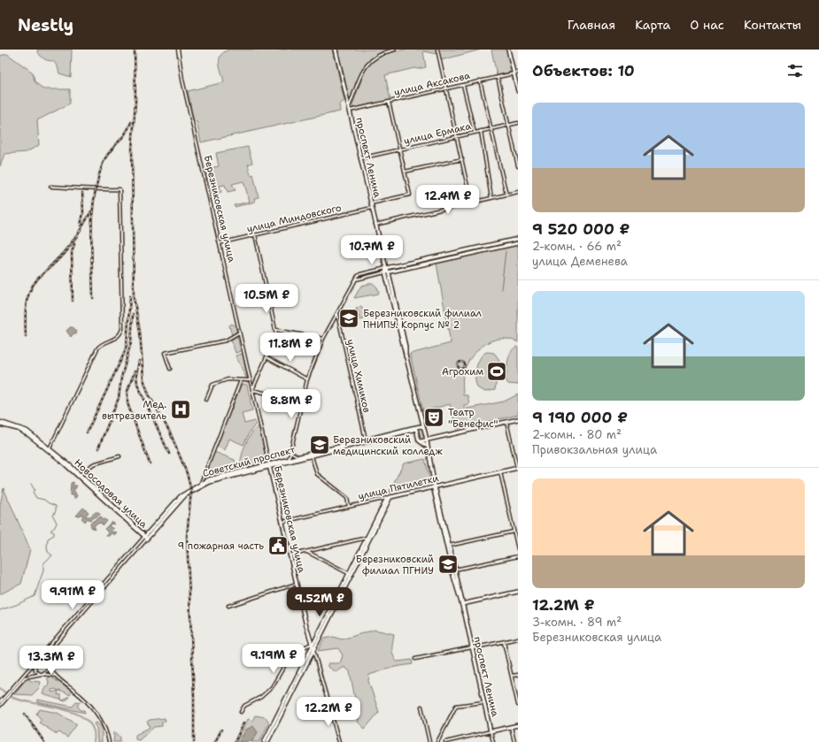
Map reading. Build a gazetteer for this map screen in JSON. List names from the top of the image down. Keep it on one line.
{"streets":{"main road":["проспект Ленина","Березниковская улица","Советский проспект","улица Пятилетки","Новосодовая улица"],"street":["улица Аксакова","улица Ермака","улица Миндовского","улица Химиков"]},"crossings":[["улица Аксакова","проспект Ленина"],["улица Ермака","проспект Ленина"],["проспект Ленина","улица Миндовского"],["проспект Ленина","улица Пятилетки"],["Березниковская улица","улица Миндовского"],["Березниковская улица","Советский проспект"],["Березниковская улица","улица Пятилетки"],["улица Химиков","Советский проспект"],["Советский проспект","Новосодовая улица"]],"places":{"school or university":["Березниковский филиал ПНИПУ. Корпус № 2","Березниковский медицинский колледж","Березниковский филиал ПГНИУ"],"sports":["Агрохим"],"hospital":["Мед. вытрезвитель"],"theatre":["Театр \"Бенефис\""],"public building":["9 пожарная часть"]},"page":{"header":"Nestly","nav":["Главная","Карта","О нас","Контакты"],"heading":"Объектов: 10","list":[{"name":"9 520 000 ₽","note":"2-комн. · 66 m² · улица Деменева"},{"name":"9 190 000 ₽","note":"2-комн. · 80 m² · Привокзальная улица"},{"name":"12.2M ₽","note":"3-комн. · 89 m² · Березниковская улица"}],"price":["12.4M ₽","10.7M ₽","10.5M ₽","11.8M ₽","8.8M ₽","9.91M ₽","9.52M ₽","9.19M ₽","13.3M ₽","12.2M ₽"]}}
